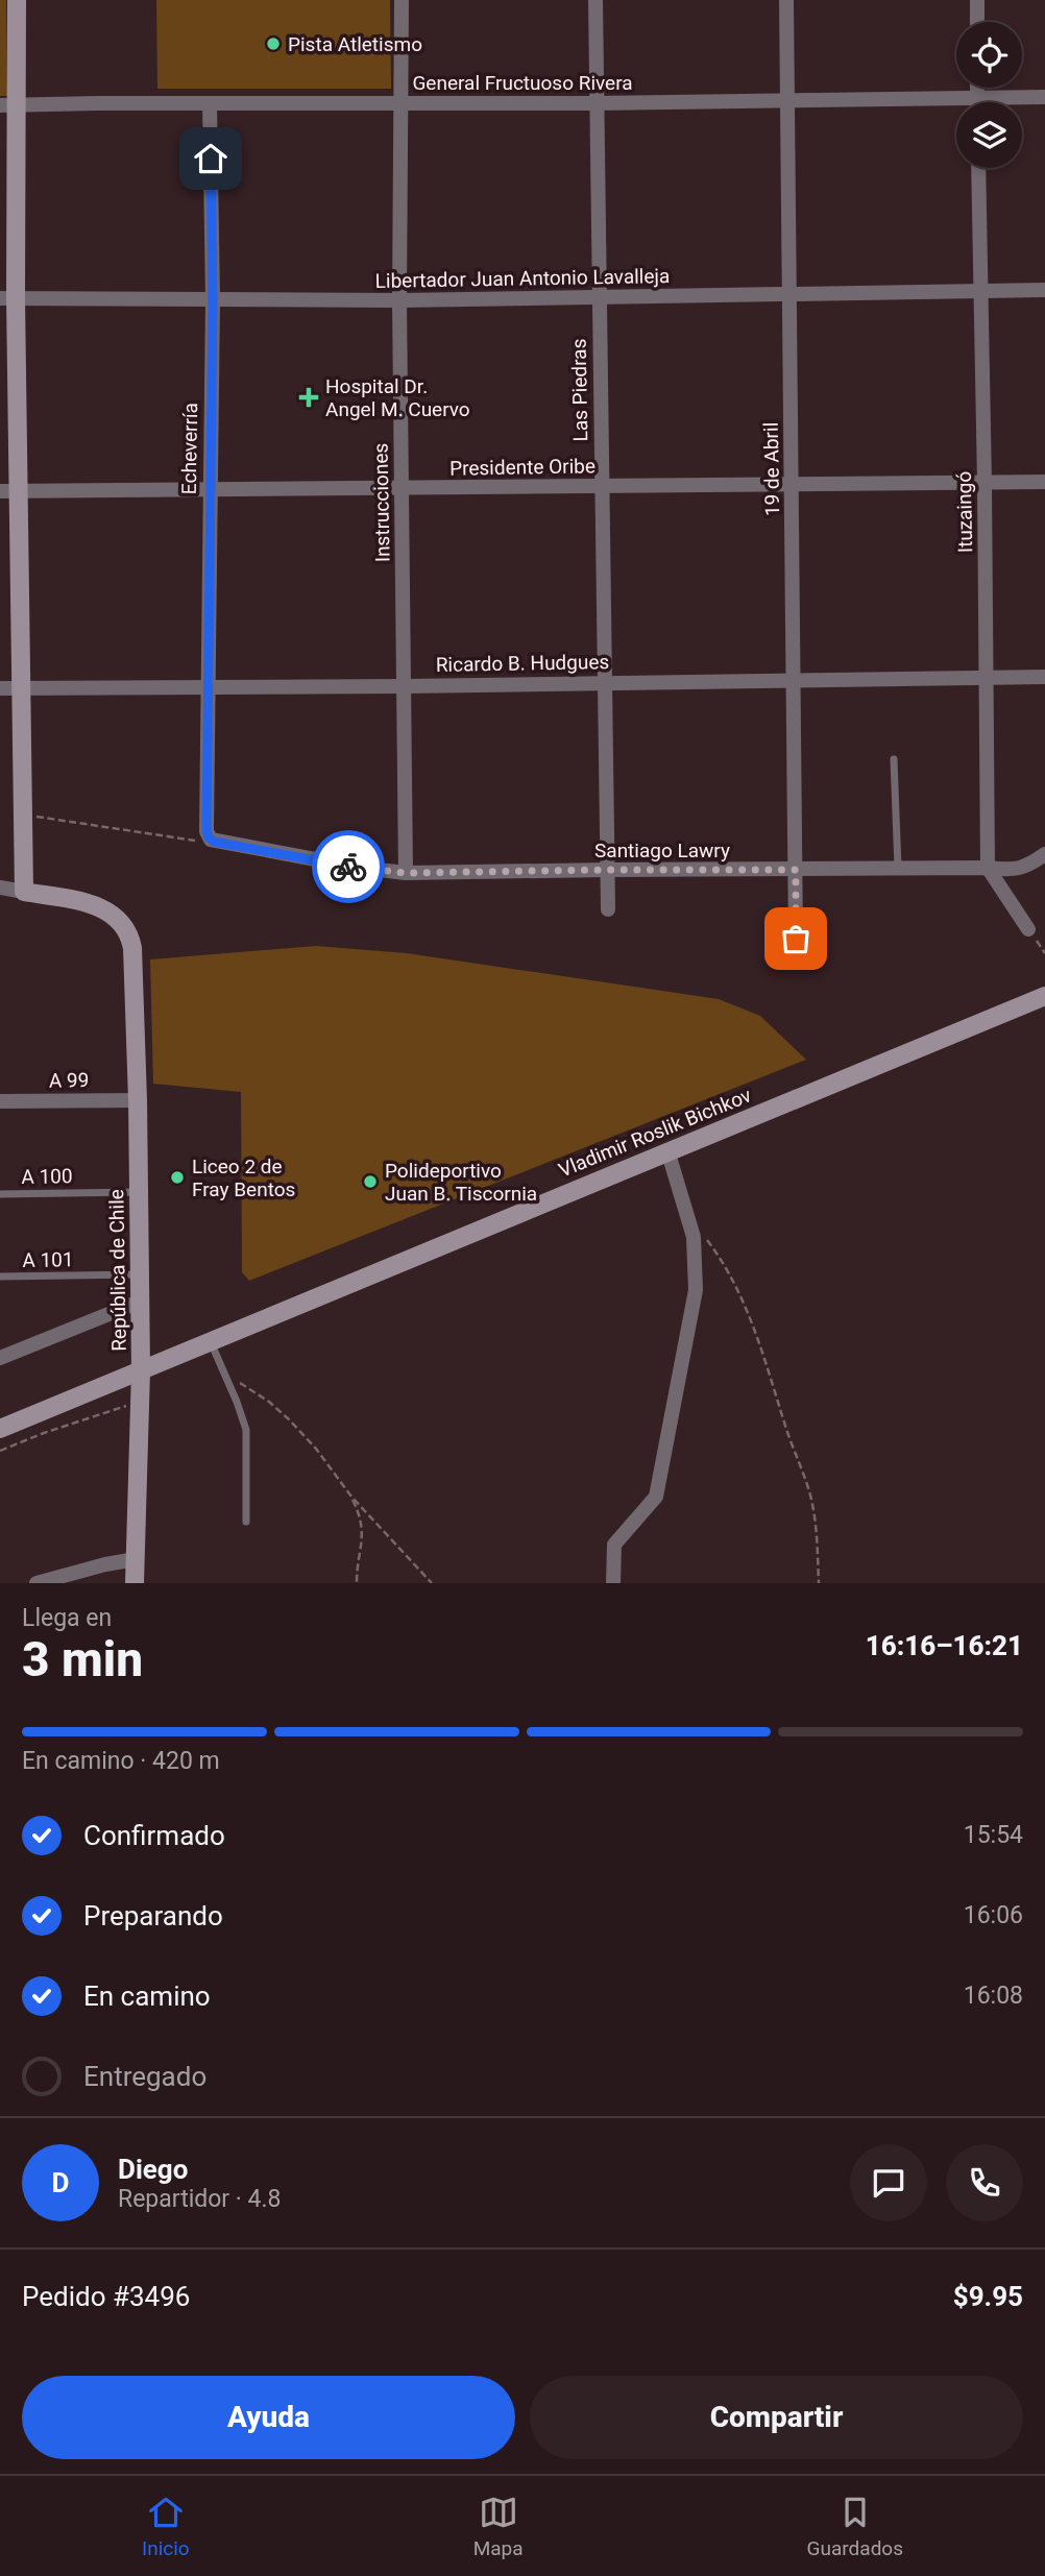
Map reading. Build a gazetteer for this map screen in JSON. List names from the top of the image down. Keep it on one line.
{"streets":{"street":["General Fructuoso Rivera","Libertador Juan Antonio Lavalleja","Las Piedras","Echeverría","Presidente Oribe","19 de Abril","Instrucciones","Ituzaingó","Ricardo B. Hudgues","Santiago Lawry","A 99","Vladimir Roslik Bichkov","República de Chile"],"lane":["A 100","A 101"]},"crossings":[["General Fructuoso Rivera","Las Piedras"],["General Fructuoso Rivera","Echeverría"],["General Fructuoso Rivera","19 de Abril"],["General Fructuoso Rivera","Instrucciones"],["Libertador Juan Antonio Lavalleja","Las Piedras"],["Libertador Juan Antonio Lavalleja","Echeverría"],["Libertador Juan Antonio Lavalleja","19 de Abril"],["Libertador Juan Antonio Lavalleja","Instrucciones"],["Libertador Juan Antonio Lavalleja","Ituzaingó"],["Las Piedras","Presidente Oribe"],["Las Piedras","Ricardo B. Hudgues"],["Las Piedras","Santiago Lawry"],["Echeverría","Presidente Oribe"],["Echeverría","Ricardo B. Hudgues"],["Echeverría","Santiago Lawry"],["Presidente Oribe","19 de Abril"],["Presidente Oribe","Instrucciones"],["Presidente Oribe","Ituzaingó"],["19 de Abril","Ricardo B. Hudgues"],["19 de Abril","Santiago Lawry"],["Instrucciones","Ricardo B. Hudgues"],["Instrucciones","Santiago Lawry"],["Ituzaingó","Ricardo B. Hudgues"],["Ituzaingó","Santiago Lawry"],["A 99","República de Chile"],["Vladimir Roslik Bichkov","República de Chile"],["A 100","República de Chile"],["A 101","República de Chile"]],"places":{"other":["Pista Atletismo","Liceo 2 de Fray Bentos","Polideportivo Juan B. Tiscornia"],"health":["Hospital Dr. Angel M. Cuervo"]},"page":{"heading":["3 min","Llega en","16:16–16:21"],"panel":["Diego","Repartidor · 4.8","Pedido #3496","$9.95"],"bar":"En camino · 420 m","list":[["Confirmado","15:54"],["Preparando","16:06"],["En camino","16:08"],"Entregado"],"round":"D","buttons":["Ayuda","Compartir"],"tabs":["Inicio","Mapa","Guardados"]}}
